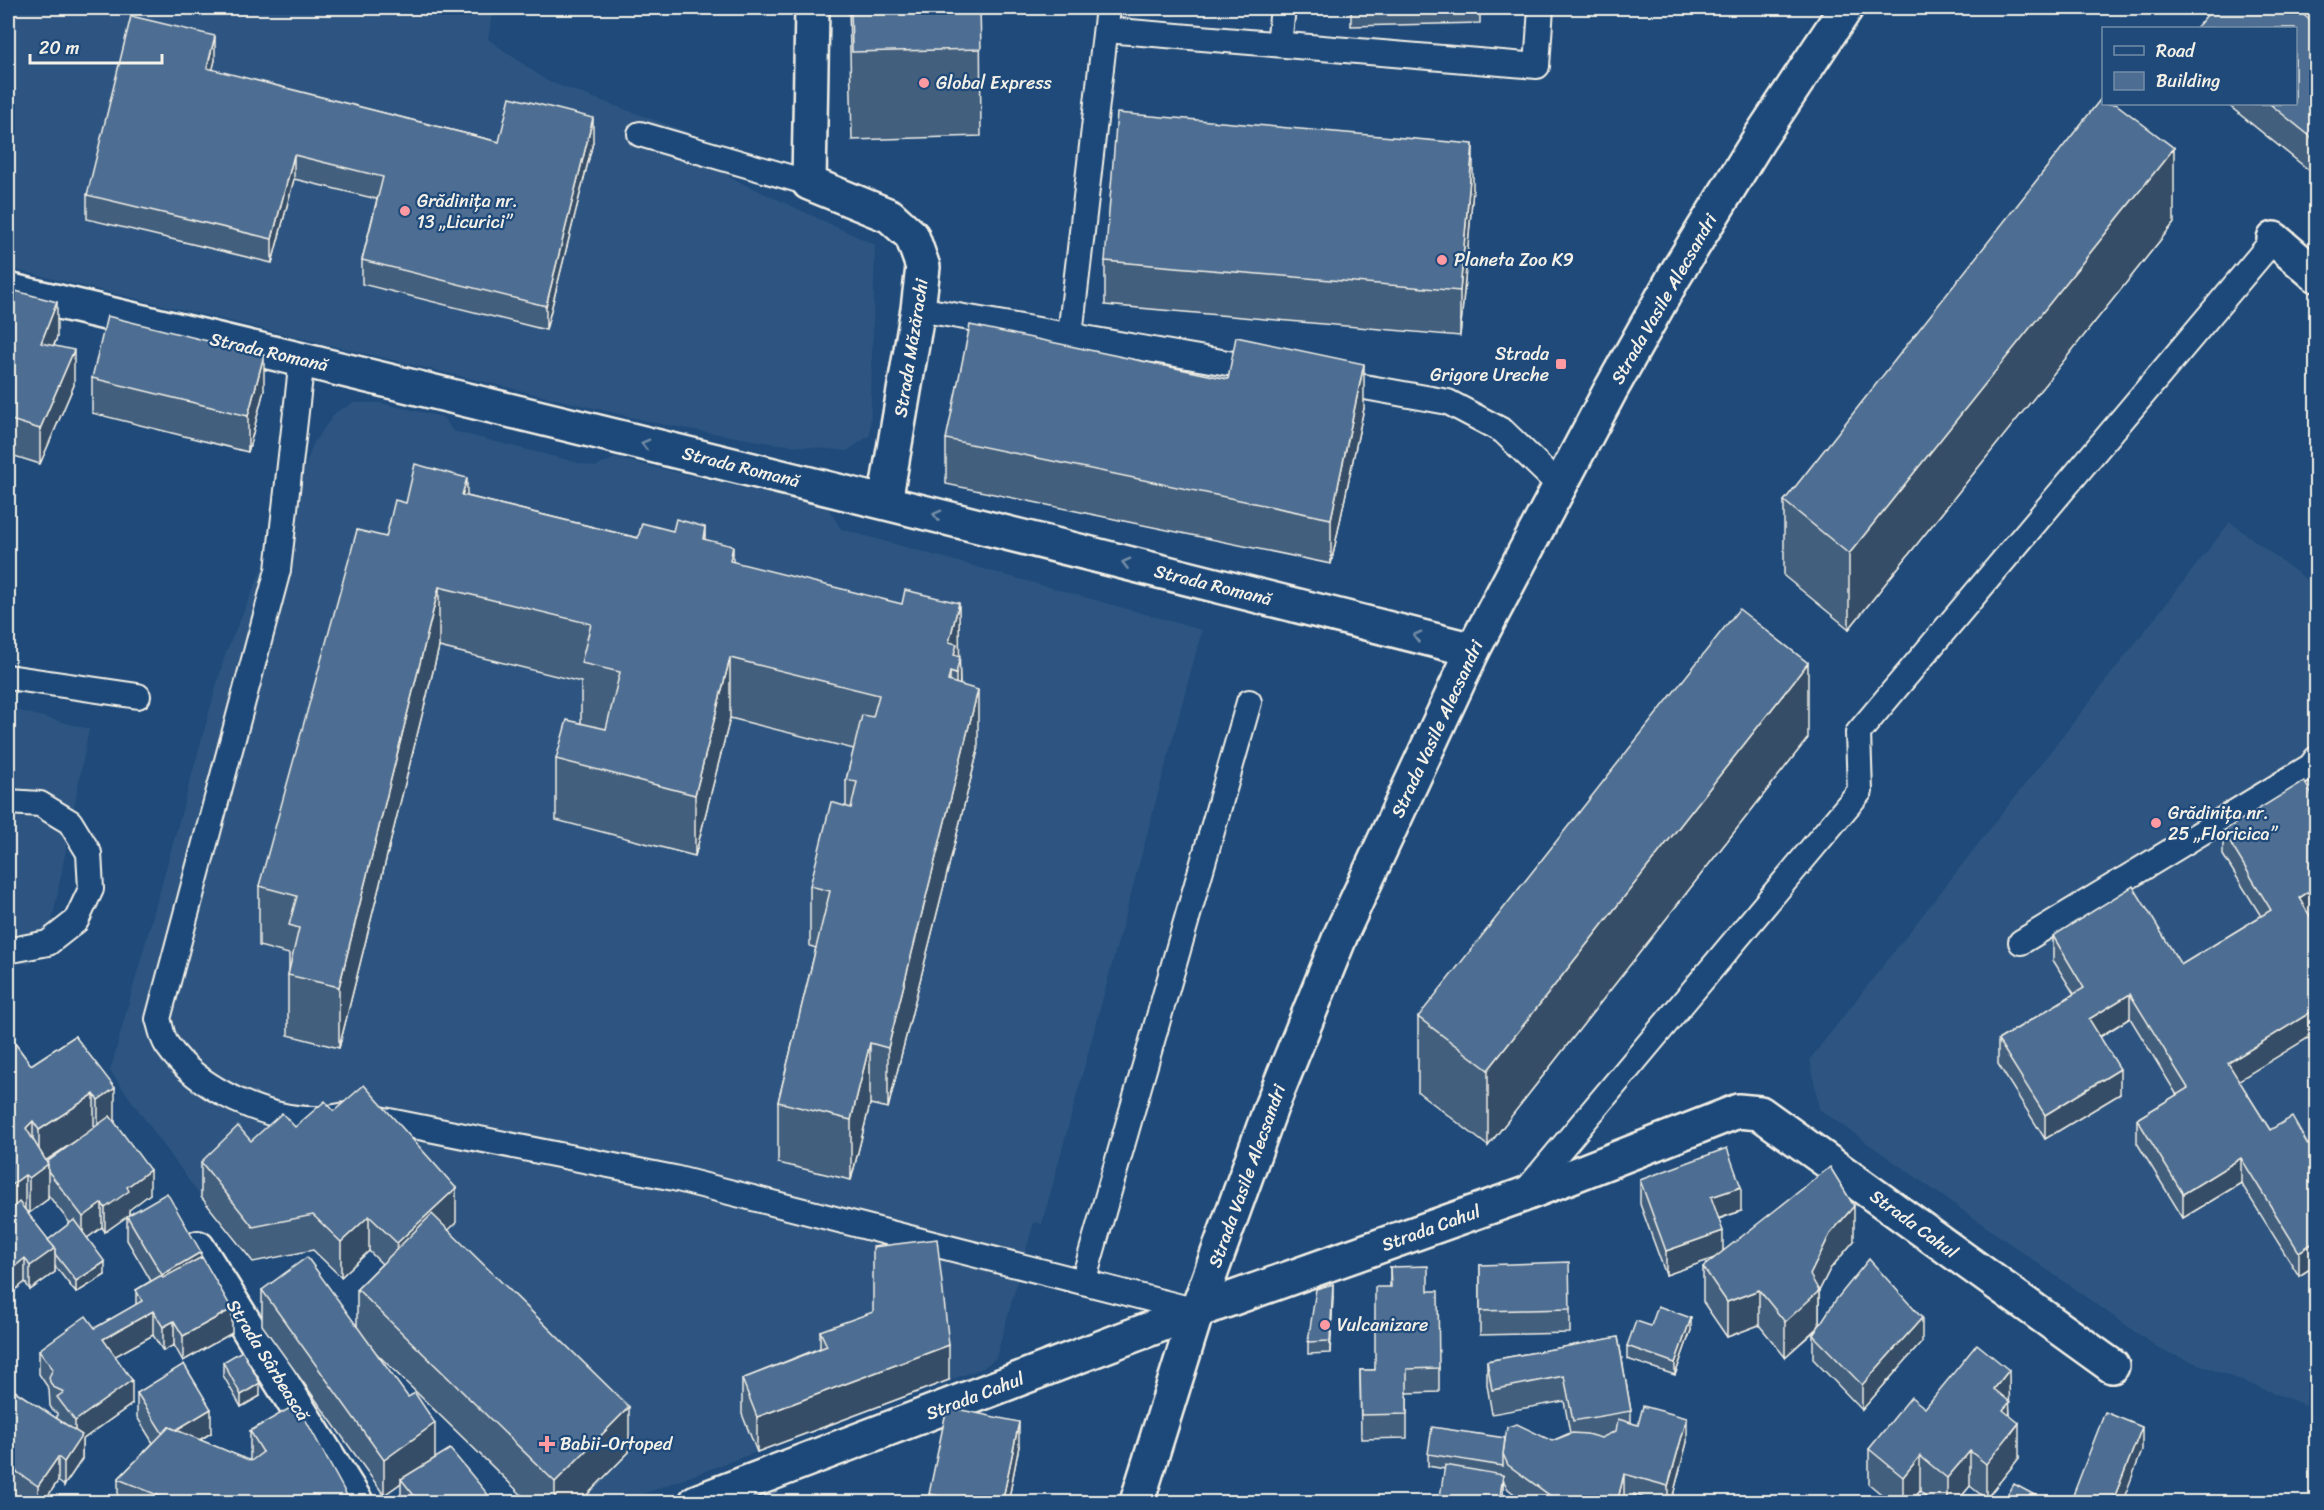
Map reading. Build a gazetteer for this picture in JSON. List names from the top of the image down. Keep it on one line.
{"streets":{"street":["Strada Vasile Alecsandri","Strada Măzărachi","Strada Romană","Strada Cahul","Strada Sârbească"]},"crossings":[["Strada Vasile Alecsandri","Strada Romană"],["Strada Vasile Alecsandri","Strada Cahul"],["Strada Măzărachi","Strada Romană"]],"one_way":["Strada Romană"],"places":{"other":["Global Express","Grădinița nr. 13 „Licurici”","Planeta Zoo K9","Grădinița nr. 25 „Floricica”","Vulcanizare"],"transit":["Strada Grigore Ureche"],"health":["Babii-Ortoped"]},"legend":["Road","Building"],"scale_bar":"20 m"}
